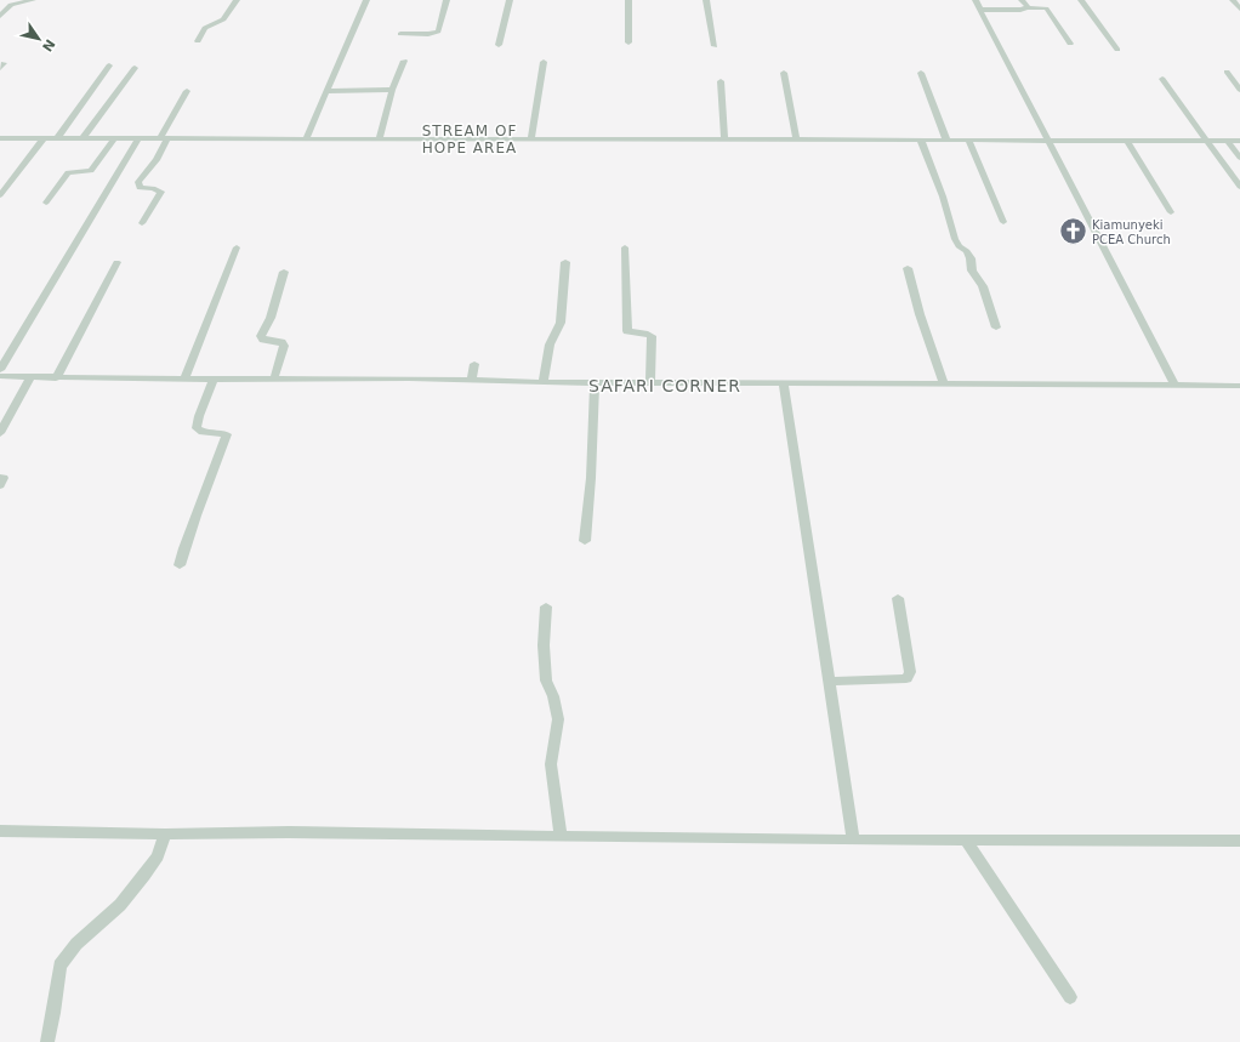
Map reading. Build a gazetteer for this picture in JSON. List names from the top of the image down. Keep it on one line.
{"districts":["STREAM OF HOPE AREA","SAFARI CORNER"],"places":{"church":["Kiamunyeki PCEA Church"]},"north":"bottom right"}
